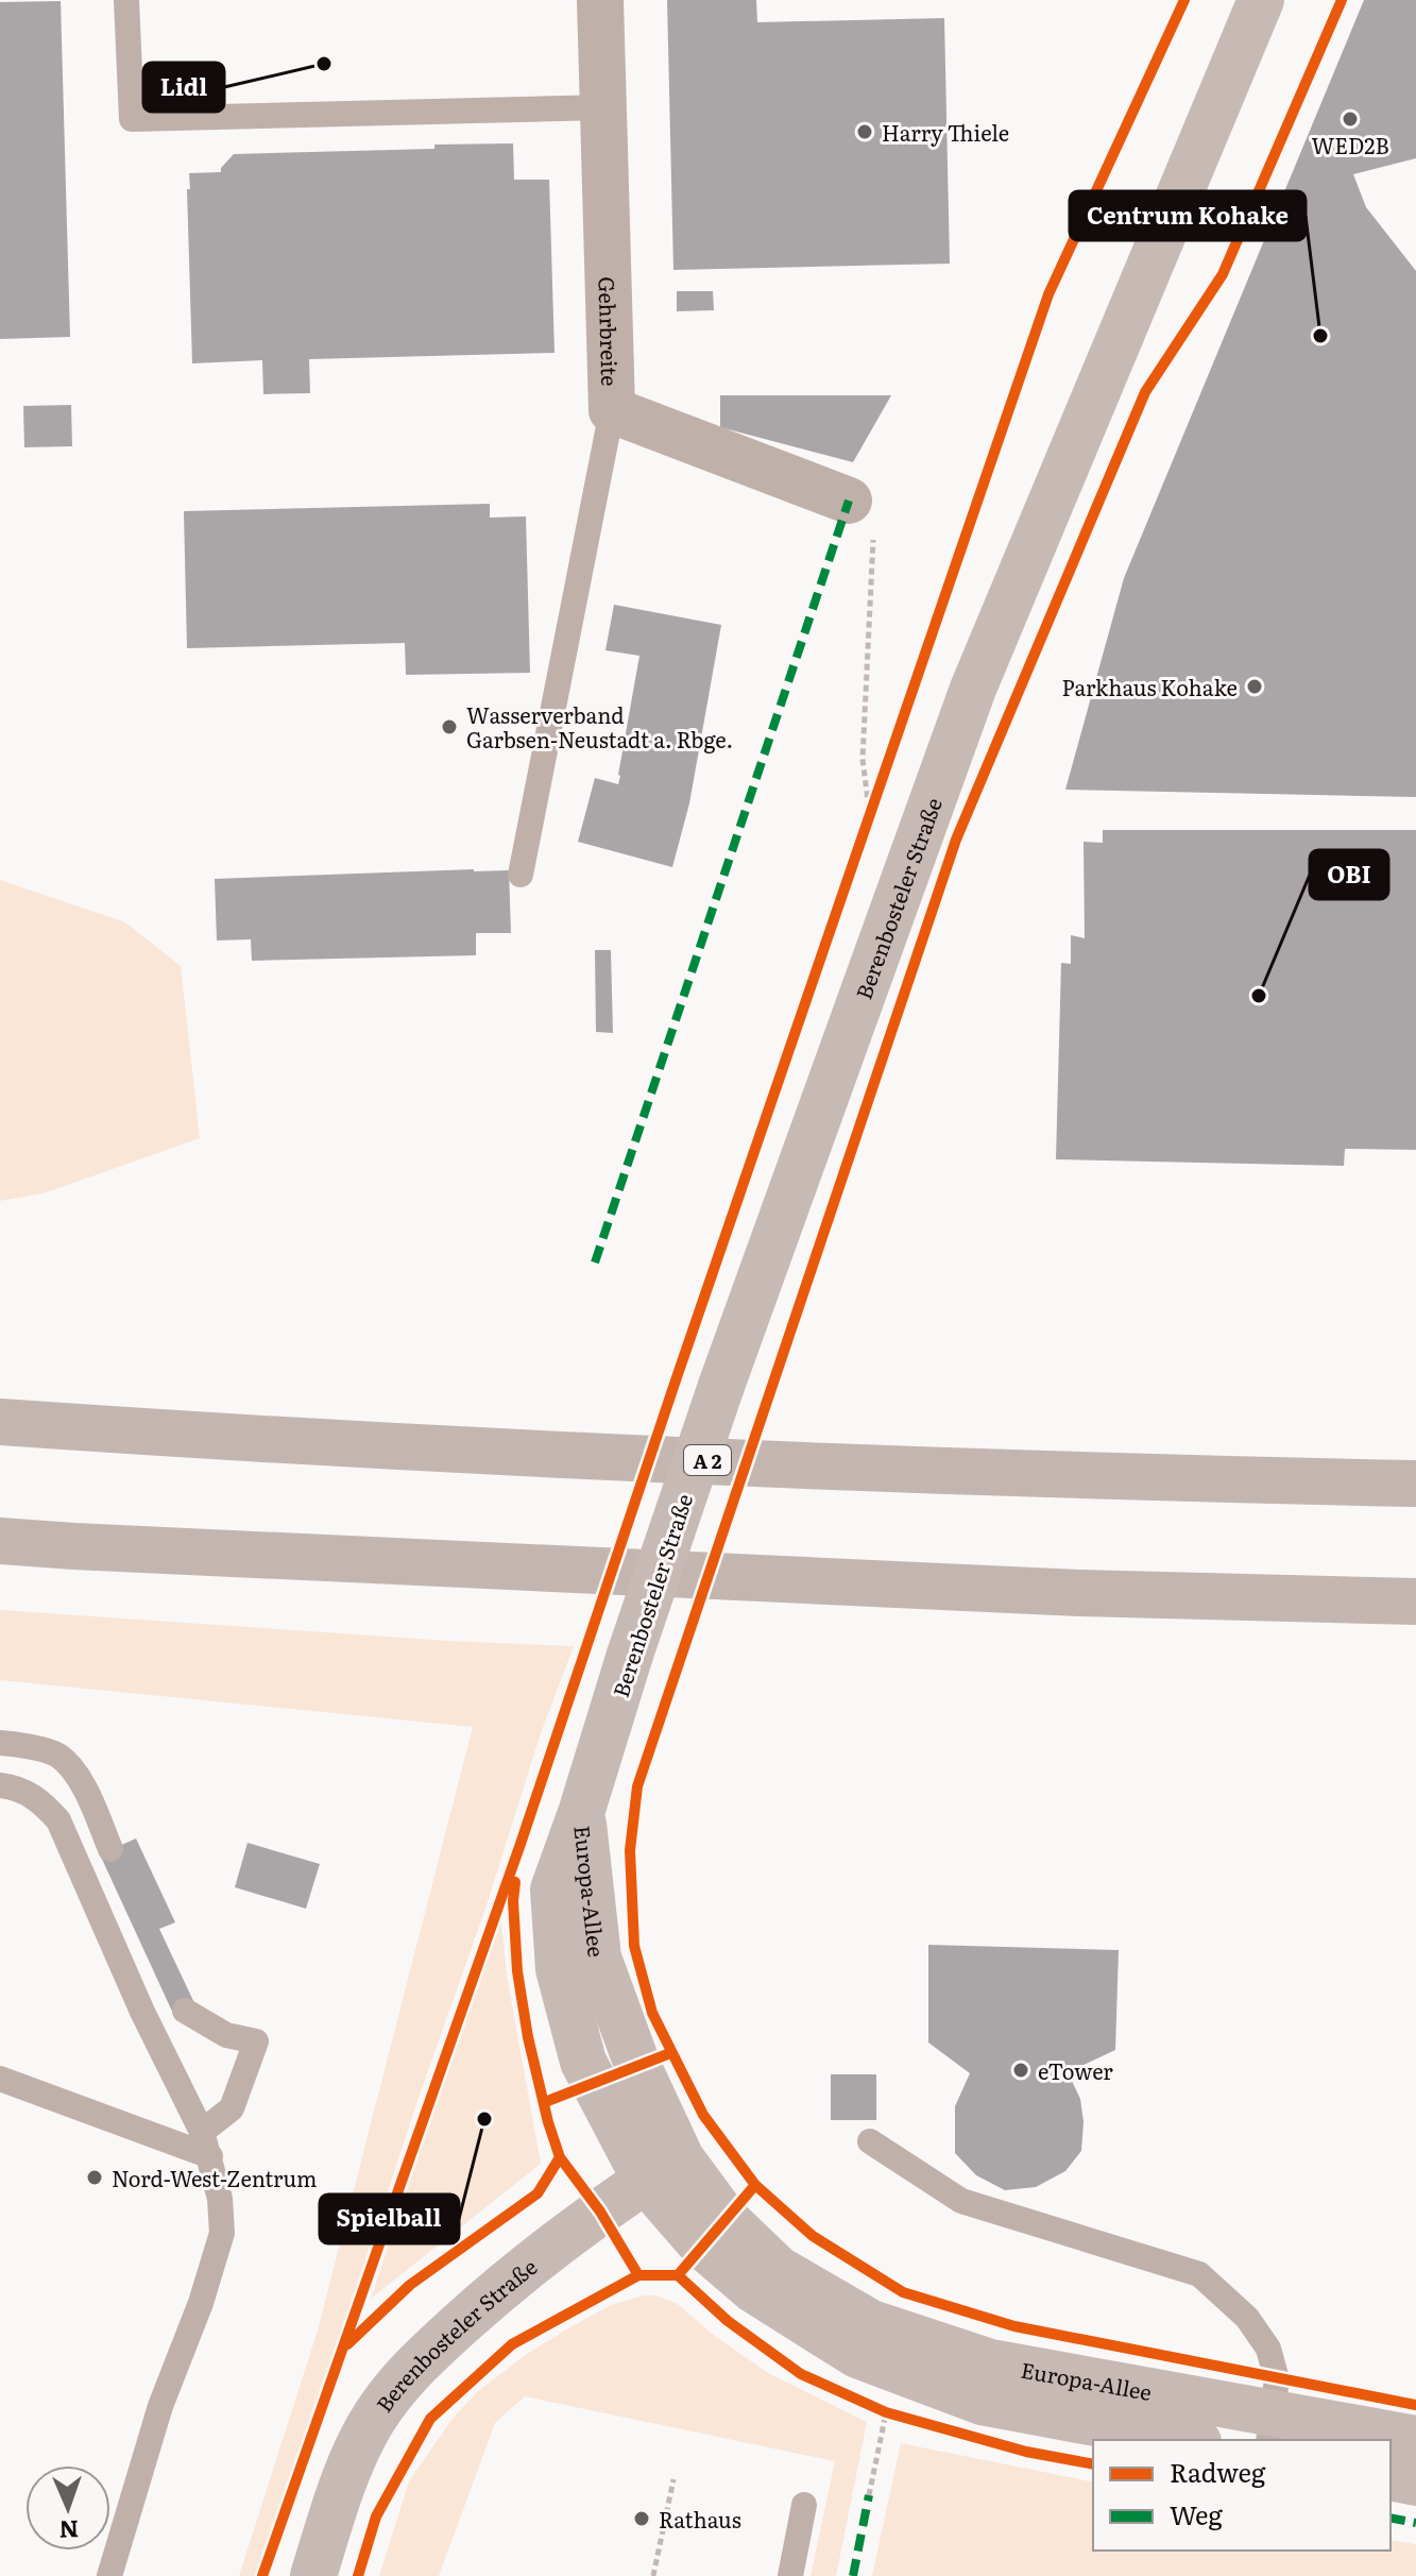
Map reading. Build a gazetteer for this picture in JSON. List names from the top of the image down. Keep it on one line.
{"streets":{"highway":["A 2"],"street":["Gehrbreite","Berenbosteler Straße","Europa-Allee"]},"crossings":[["Berenbosteler Straße","Europa-Allee"]],"places":["Lidl","WED2B","Harry Thiele","Centrum Kohake","Parkhaus Kohake","Wasserverband Garbsen-Neustadt a. Rbge.","OBI","eTower","Spielball","Nord-West-Zentrum","Rathaus"],"legend":["Radweg","Weg"],"north":"bottom"}
